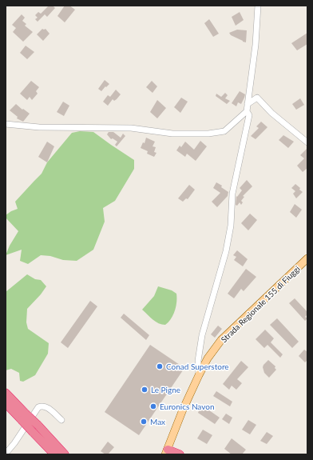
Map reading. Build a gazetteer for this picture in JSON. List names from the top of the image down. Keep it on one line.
{"streets":{"main road":["Strada Regionale 155 di Fiuggi"]},"places":["Conad Superstore","Le Pigne","Euronics Navon","Max"]}
